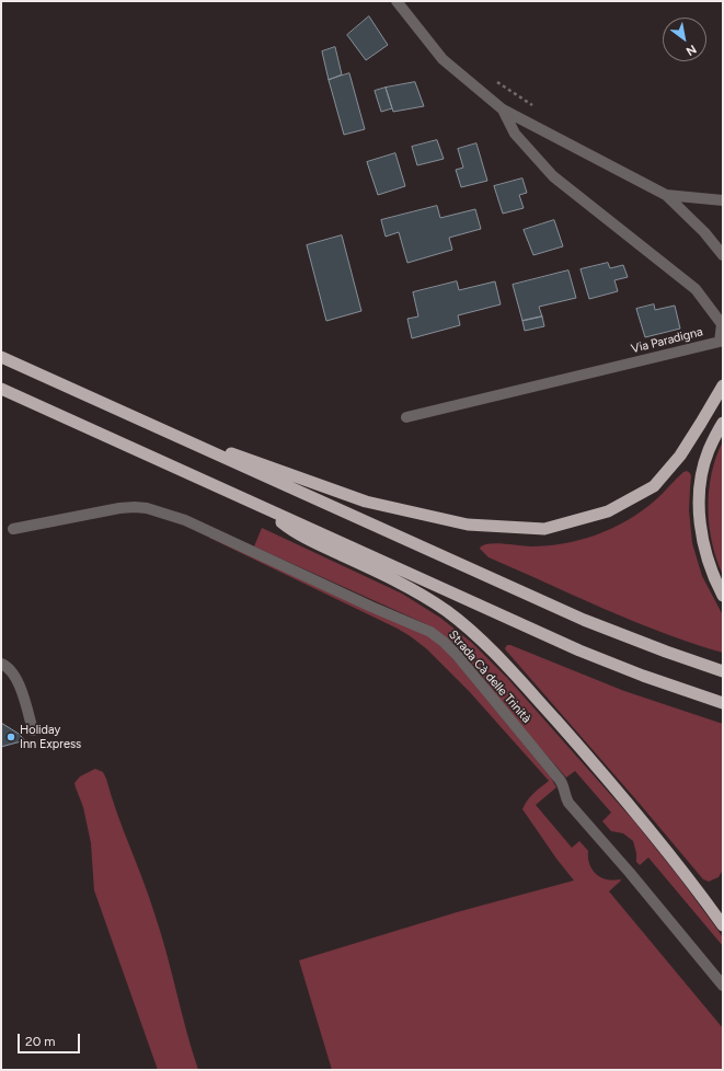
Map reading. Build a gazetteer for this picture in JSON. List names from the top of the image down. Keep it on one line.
{"streets":{"street":["Via Paradigna","Strada Cà delle Trinità"]},"places":["Holiday Inn Express"],"scale_bar":"20 m","north":"bottom right"}
